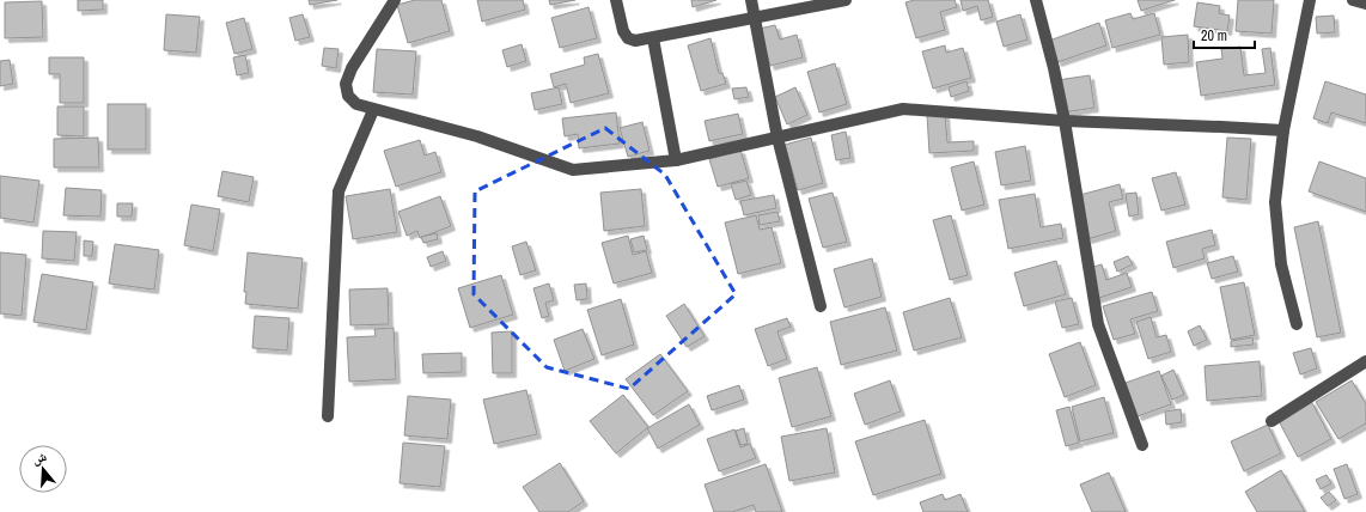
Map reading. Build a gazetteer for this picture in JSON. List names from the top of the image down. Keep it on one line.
{"scale_bar":"20 m","north":"top"}
